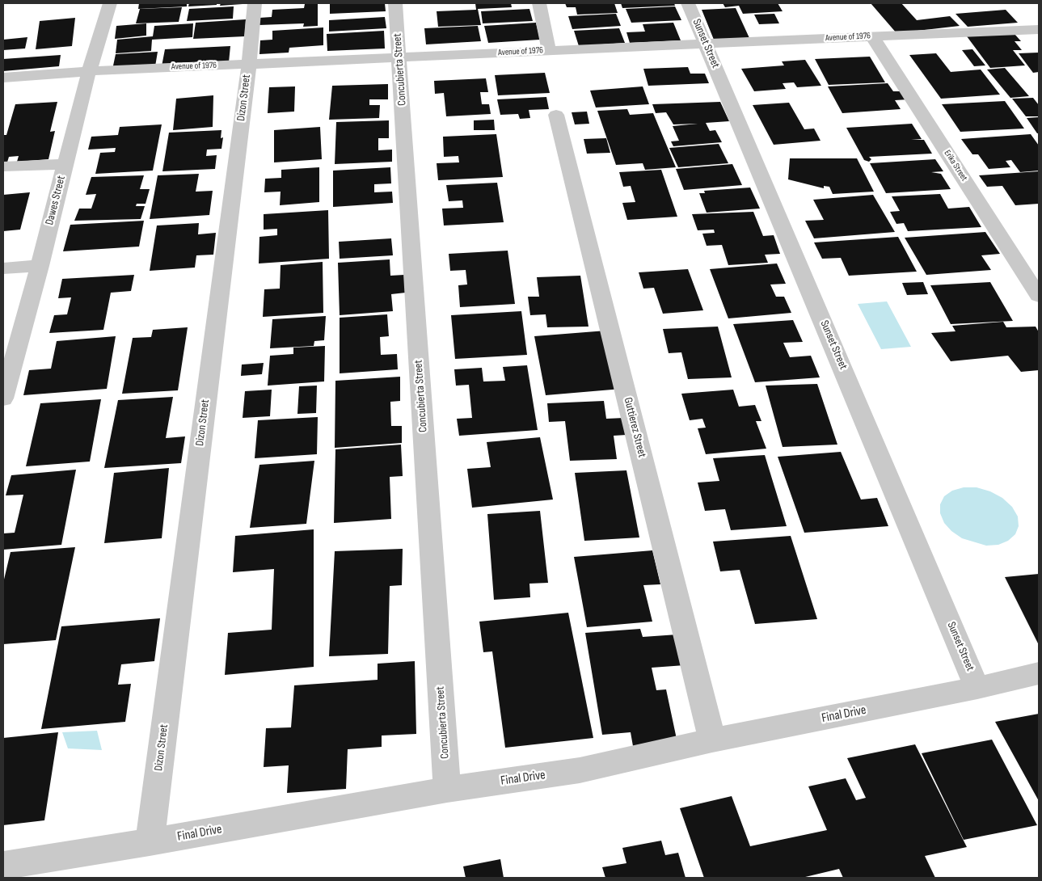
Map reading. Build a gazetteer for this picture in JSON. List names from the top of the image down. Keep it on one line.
{"streets":{"street":["Avenue of 1976","Sunset Street","Concubierta Street","Dizon Street","Erika Street","Dawes Street","Guttierez Street","Final Drive"]},"crossings":[["Avenue of 1976","Sunset Street"],["Avenue of 1976","Concubierta Street"],["Avenue of 1976","Dizon Street"],["Avenue of 1976","Erika Street"],["Avenue of 1976","Dawes Street"],["Sunset Street","Final Drive"],["Concubierta Street","Final Drive"],["Dizon Street","Final Drive"],["Guttierez Street","Final Drive"]]}
